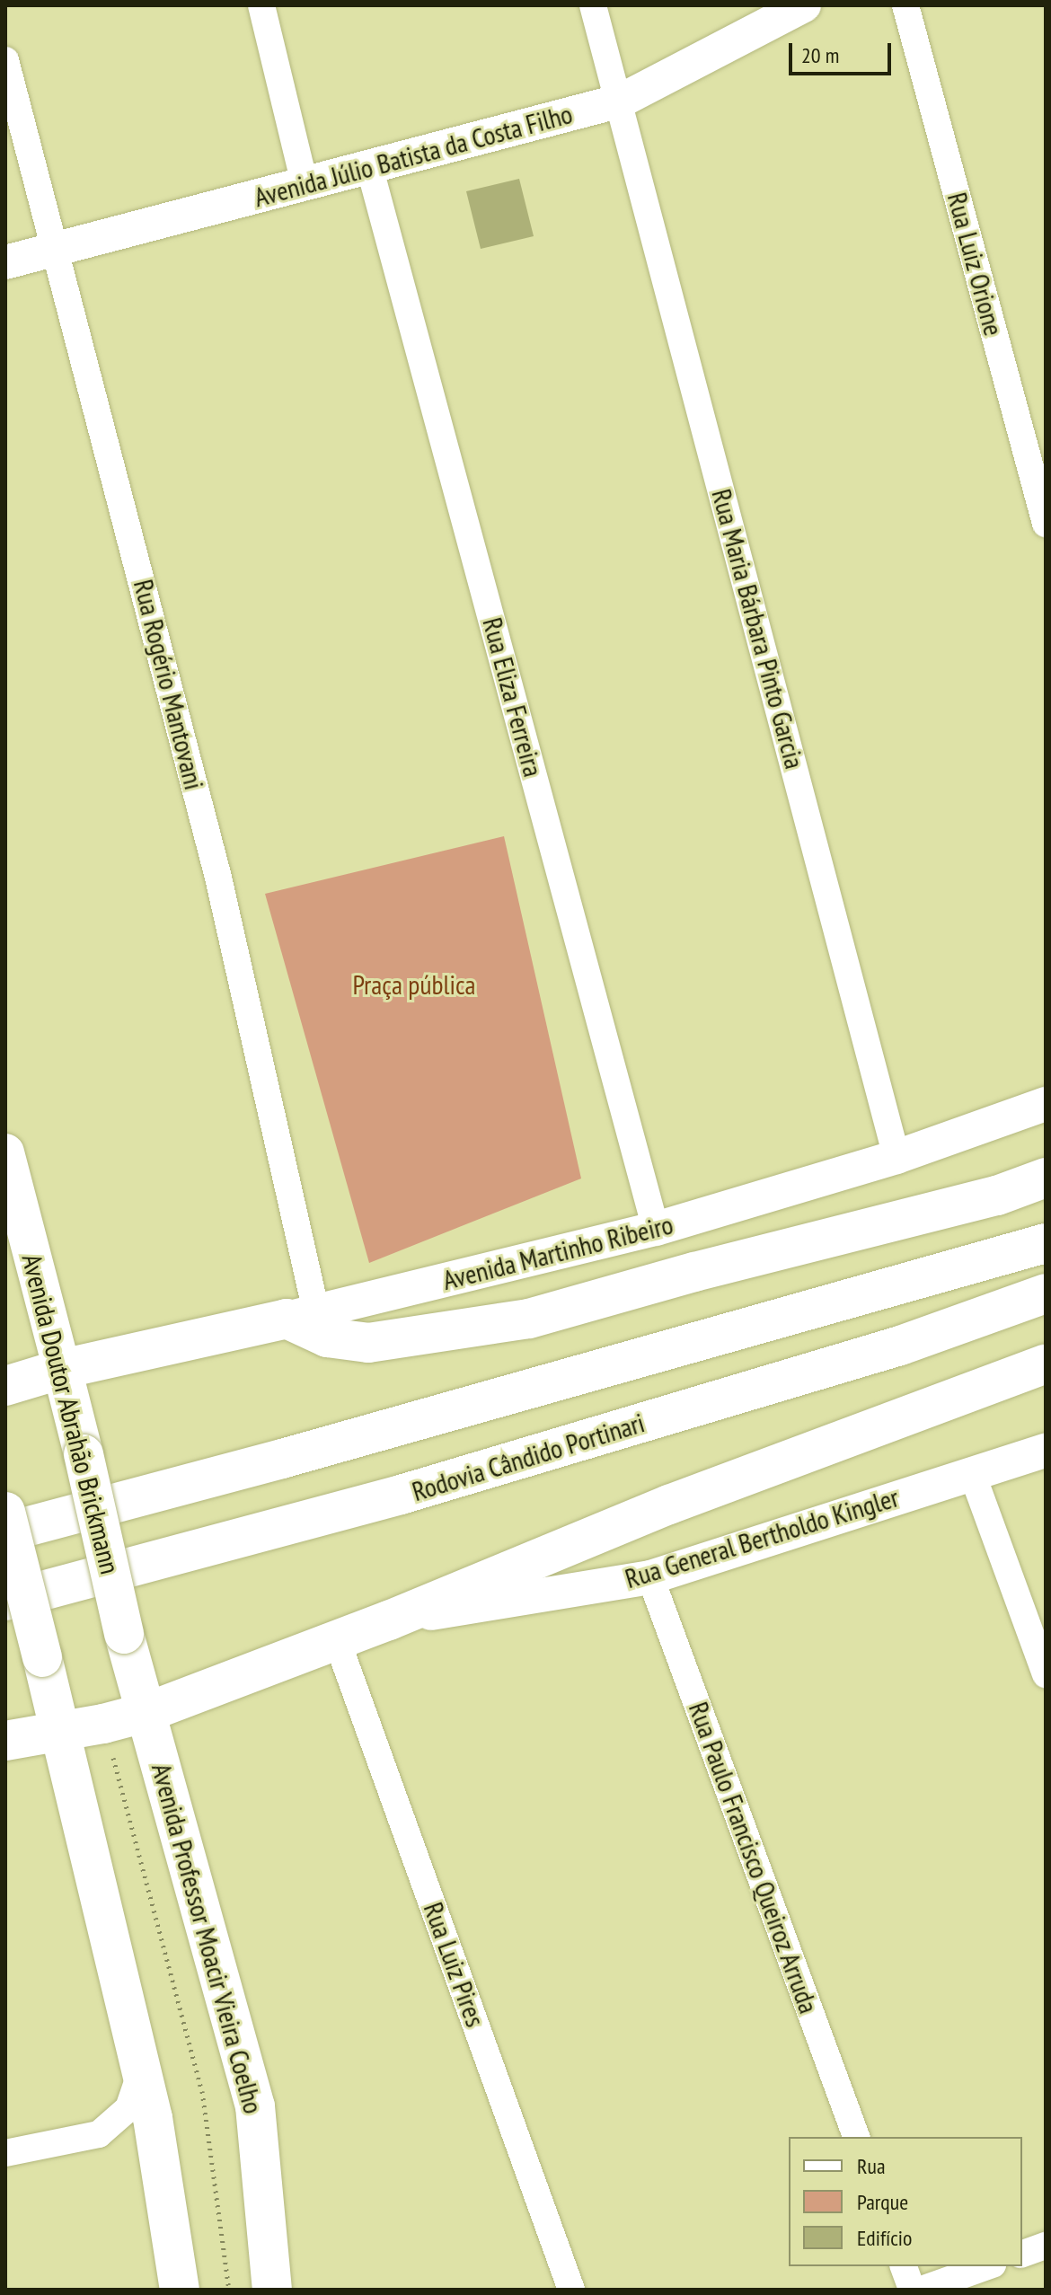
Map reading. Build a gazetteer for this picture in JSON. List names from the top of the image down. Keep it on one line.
{"streets":{"main road":["Avenida Martinho Ribeiro","Avenida Doutor Abrahão Brickmann","Rodovia Cândido Portinari","Avenida Professor Moacir Vieira Coelho"],"street":["Avenida Júlio Batista da Costa Filho","Rua Luiz Orione","Rua Maria Bárbara Pinto Garcia","Rua Rogério Mantovani","Rua Eliza Ferreira","Rua General Bertholdo Kingler","Rua Paulo Francisco Queiroz Arruda","Rua Luiz Pires"]},"crossings":[["Avenida Júlio Batista da Costa Filho","Rua Maria Bárbara Pinto Garcia"],["Avenida Júlio Batista da Costa Filho","Rua Rogério Mantovani"],["Avenida Júlio Batista da Costa Filho","Rua Eliza Ferreira"],["Rua Maria Bárbara Pinto Garcia","Avenida Martinho Ribeiro"],["Rua Rogério Mantovani","Avenida Martinho Ribeiro"],["Rua Eliza Ferreira","Avenida Martinho Ribeiro"],["Avenida Martinho Ribeiro","Avenida Doutor Abrahão Brickmann"],["Avenida Doutor Abrahão Brickmann","Avenida Professor Moacir Vieira Coelho"],["Rua General Bertholdo Kingler","Rua Paulo Francisco Queiroz Arruda"]],"parks":["Praça pública"],"legend":["Rua","Parque","Edifício"],"scale_bar":"20 m"}
